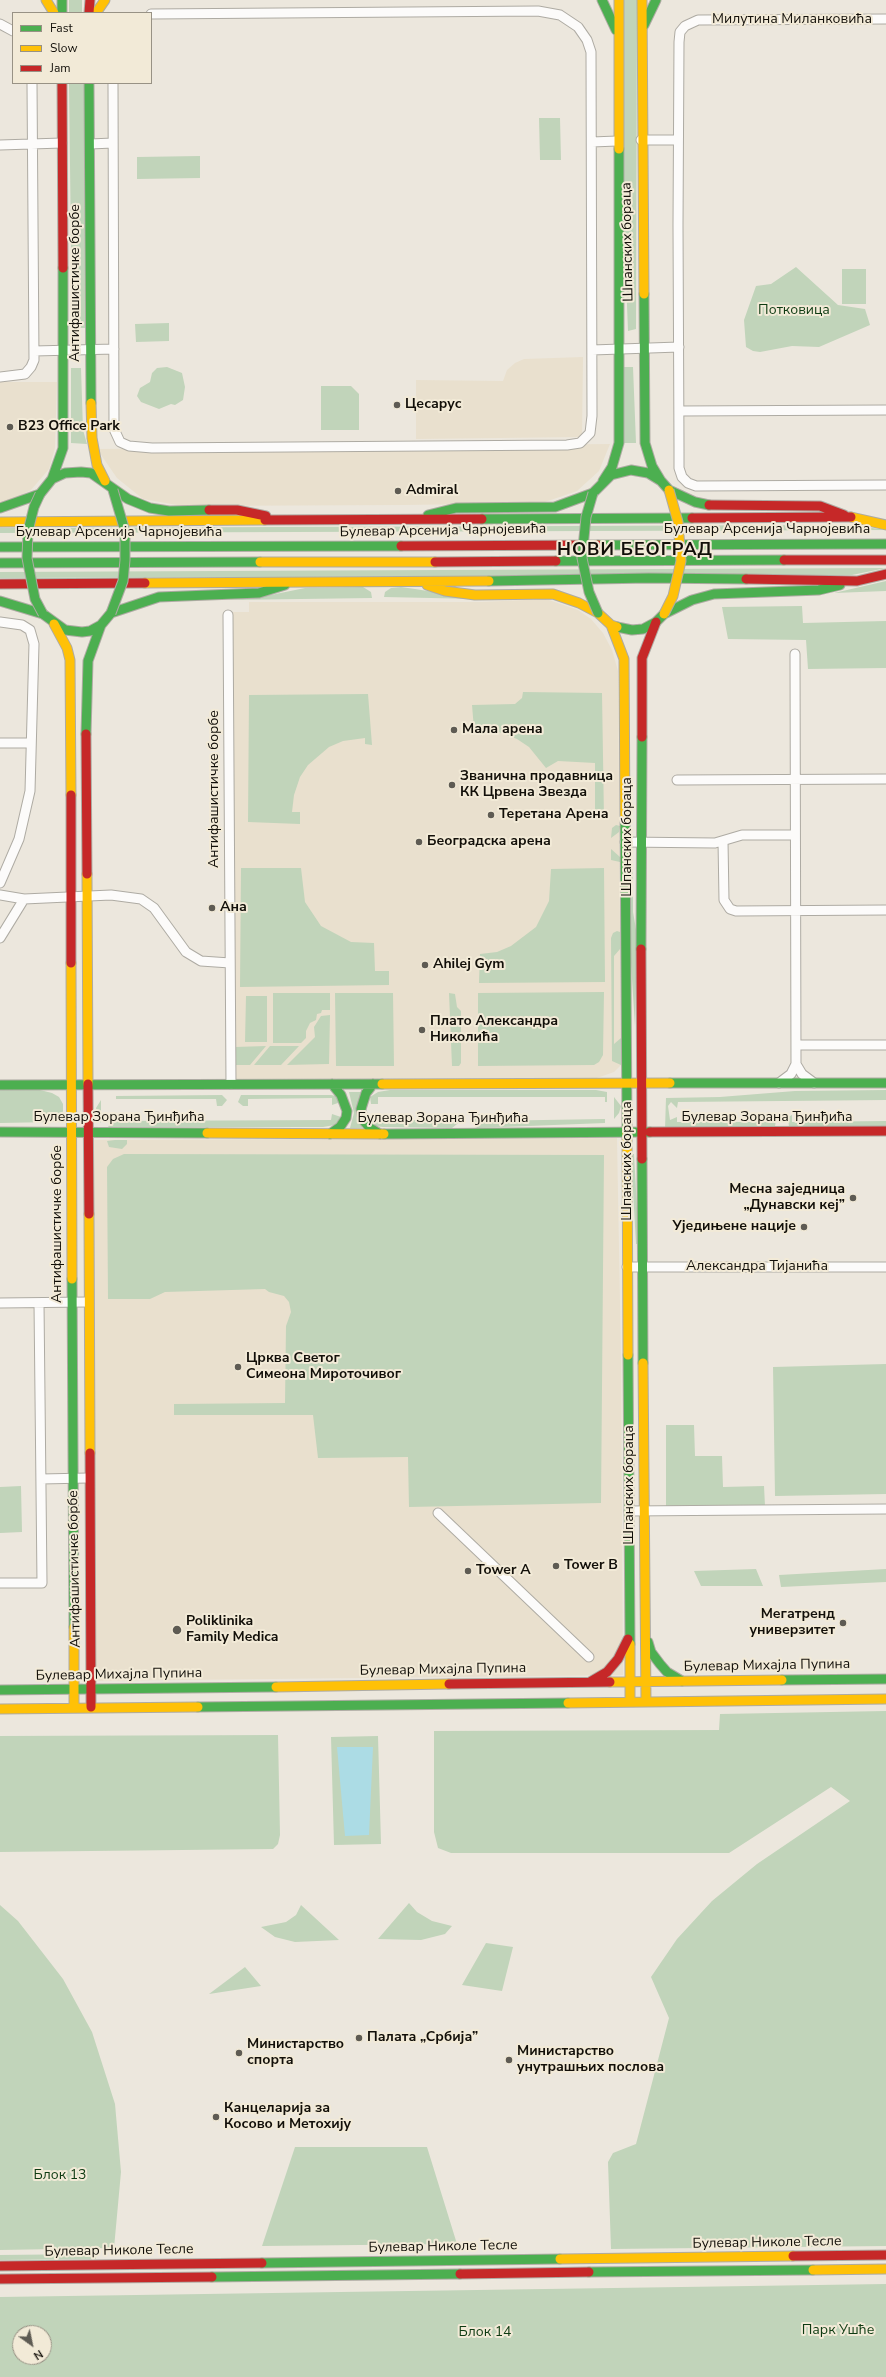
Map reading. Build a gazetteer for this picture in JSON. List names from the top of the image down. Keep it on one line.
{"streets":{"main road":["Шпанских бораца","Антифашистичке борбе","Булевар Арсенија Чарнојевића","Булевар Зорана Ђинђића","Булевар Михајла Пупина","Булевар Николе Тесле"],"street":["Милутина Миланковића","Александра Тијанића"]},"crossings":[["Шпанских бораца","Булевар Зорана Ђинђића"],["Шпанских бораца","Александра Тијанића"],["Шпанских бораца","Булевар Михајла Пупина"],["Антифашистичке борбе","Булевар Зорана Ђинђића"],["Антифашистичке борбе","Булевар Михајла Пупина"]],"districts":["НОВИ БЕОГРАД"],"parks":["Потковица","Блок 13","Парк Ушће","Блок 14"],"places":["Цесарус","B23 Office Park","Admiral","Мала арена","Званична продавница КК Црвена Звезда","Теретана Арена","Београдска арена","Ана","Ahilej Gym","Плато Александра Николића","Месна заједница „Дунавски кеј”","Уједињене нације","Црква Светог Симеона Мироточивог","Tower B","Tower A","Мегатренд универзитет","Poliklinika Family Medica","Палата „Србија”","Министарство спорта","Министарство унутрашњих послова","Канцеларија за Косово и Метохију"],"legend":["Fast","Slow","Jam"],"north":"bottom right"}
